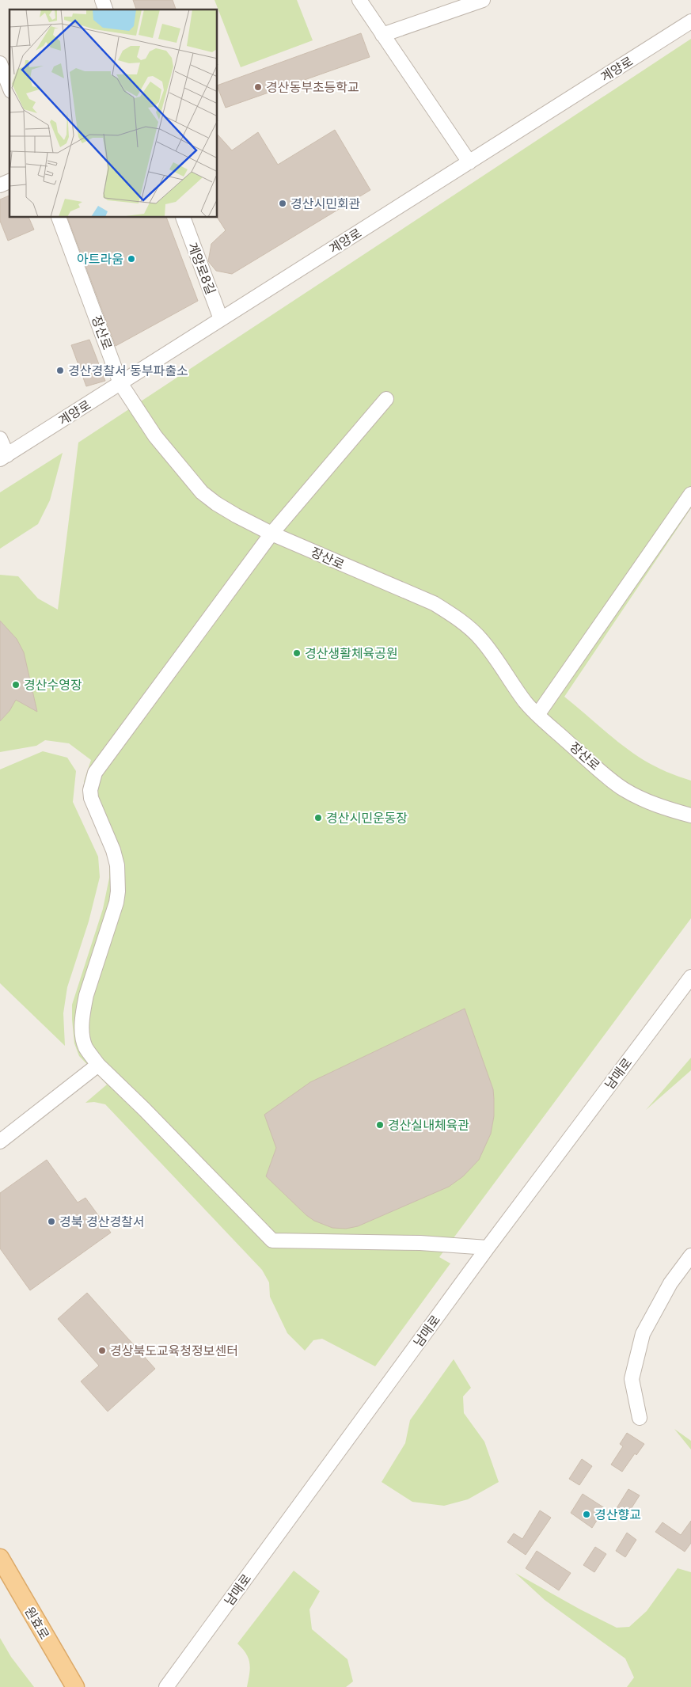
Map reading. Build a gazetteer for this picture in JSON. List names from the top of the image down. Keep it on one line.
{"streets":{"main road":["원효로"],"street":["계양로","계양로8길","장산로","남매로"]},"crossings":[["계양로","계양로8길"],["계양로","장산로"]],"places":["경산동부초등학교","경산시민회관","아트라움","경산경찰서 동부파출소","경산생활체육공원","경산수영장","경산시민운동장","경산실내체육관","경북 경산경찰서","경상북도교육청정보센터","경산향교"]}
